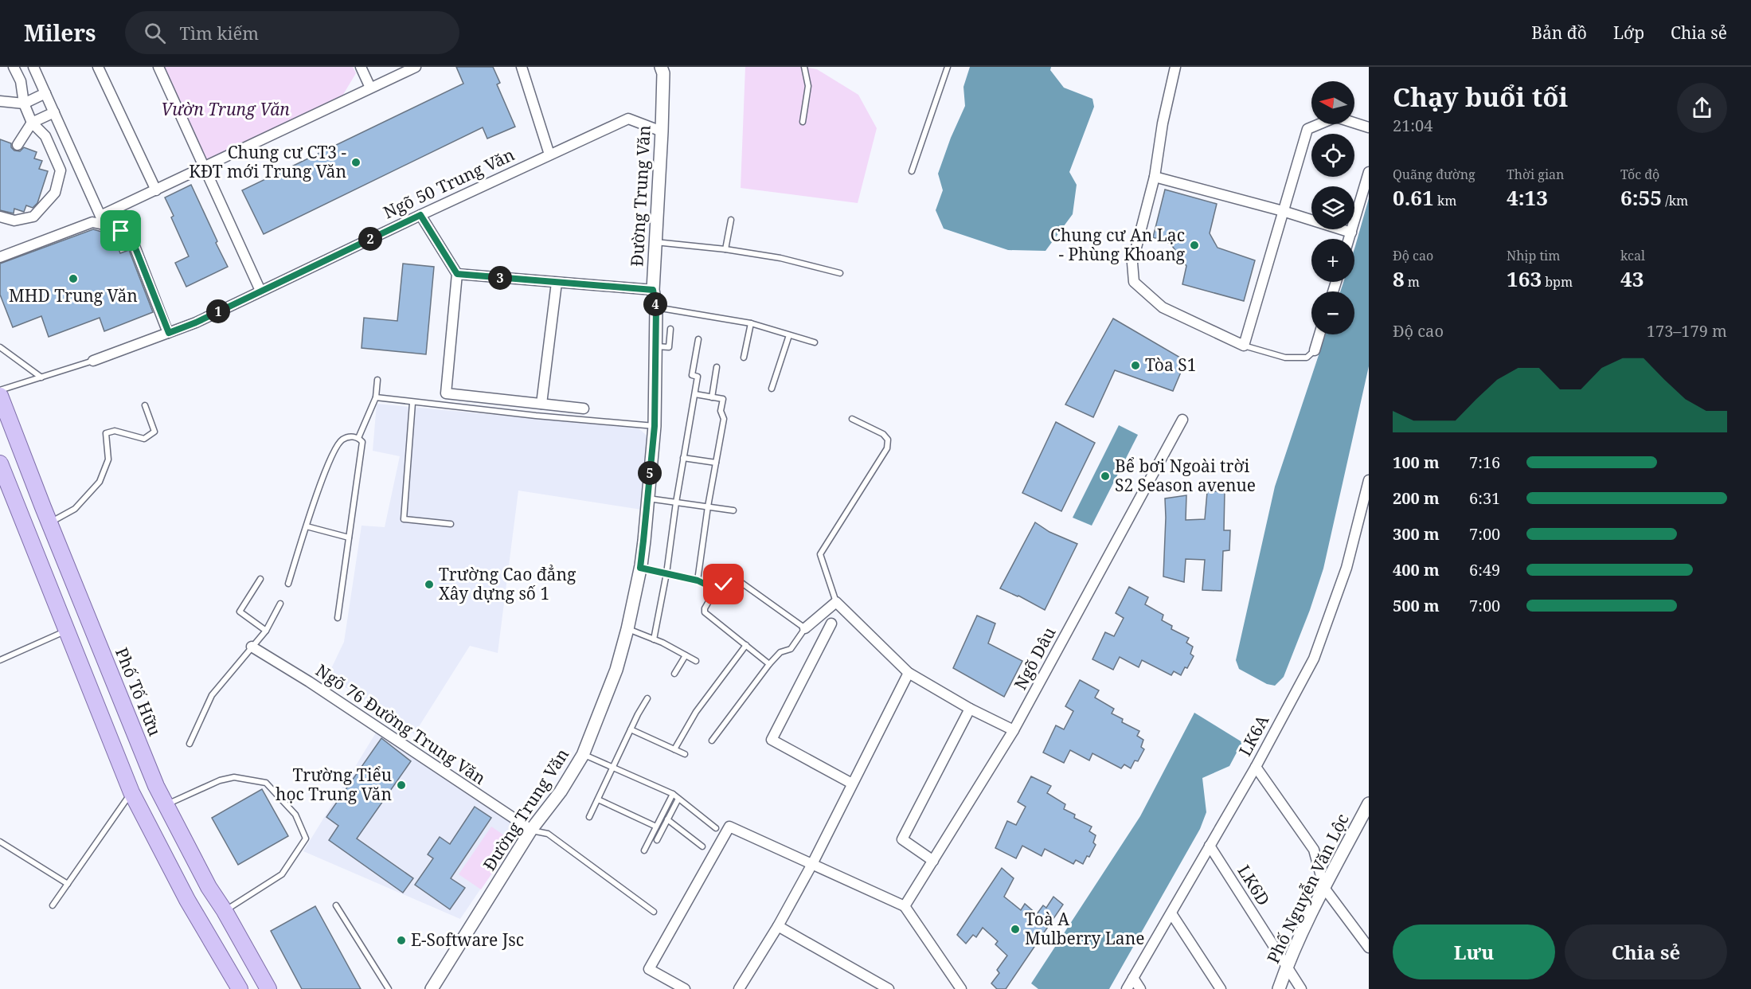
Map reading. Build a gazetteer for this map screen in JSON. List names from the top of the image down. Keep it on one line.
{"streets":{"main road":["Phố Tố Hữu"],"street":["Ngõ 50 Trung Văn","Đường Trung Văn","Ngõ Dâu","Ngõ 76 Đường Trung Văn","LK6A","LK6D","Phố Nguyễn Văn Lộc"]},"crossings":[["Ngõ 50 Trung Văn","Đường Trung Văn"],["Đường Trung Văn","Ngõ 76 Đường Trung Văn"],["LK6A","LK6D"],["LK6D","Phố Nguyễn Văn Lộc"]],"parks":["Vườn Trung Văn"],"places":["Chung cư CT3 - KĐT mới Trung Văn","Chung cư An Lạc - Phùng Khoang","MHD Trung Văn","Tòa S1","Bể bơi Ngoài trời S2 Season avenue","Trường Cao đẳng Xây dựng số 1","Trường Tiểu học Trung Văn","Toà A Mulberry Lane","E-Software Jsc"],"north":"left","page":{"header":"Milers","search":"Tìm kiếm","nav":["Bản đồ","Lớp","Chia sẻ"],"heading":["Chạy buổi tối","21:04"],"map_buttons":["+","−"],"stats":[["Quãng đường","0.61 km"],["Thời gian","4:13"],["Tốc độ","6:55 /km"],["Độ cao","8 m"],["Nhịp tim","163 bpm"],["kcal","43"]],"pins":["2","3","4","1","5"],"chart":["Độ cao","173–179 m"],"list":[{"name":"100 m","note":"7:16"},{"name":"200 m","note":"6:31"},{"name":"300 m","note":"7:00"},{"name":"400 m","note":"6:49"},{"name":"500 m","note":"7:00"}],"buttons":["Lưu","Chia sẻ"]}}
